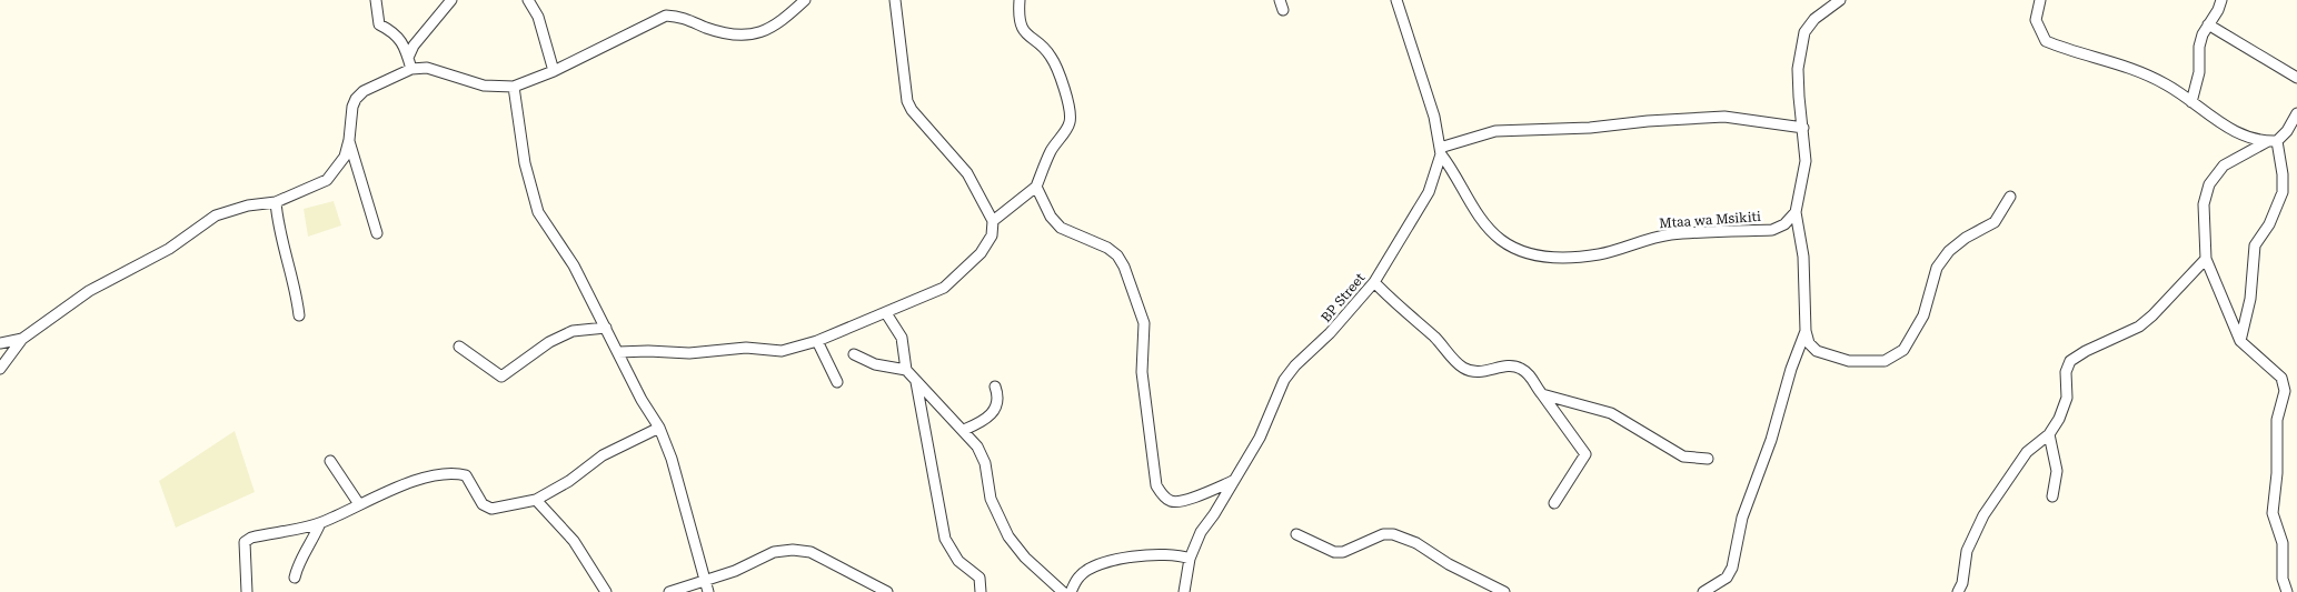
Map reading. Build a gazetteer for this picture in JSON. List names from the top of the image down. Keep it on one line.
{"streets":{"street":["Mtaa wa Msikiti","BP Street"]},"crossings":[["Mtaa wa Msikiti","BP Street"]]}
